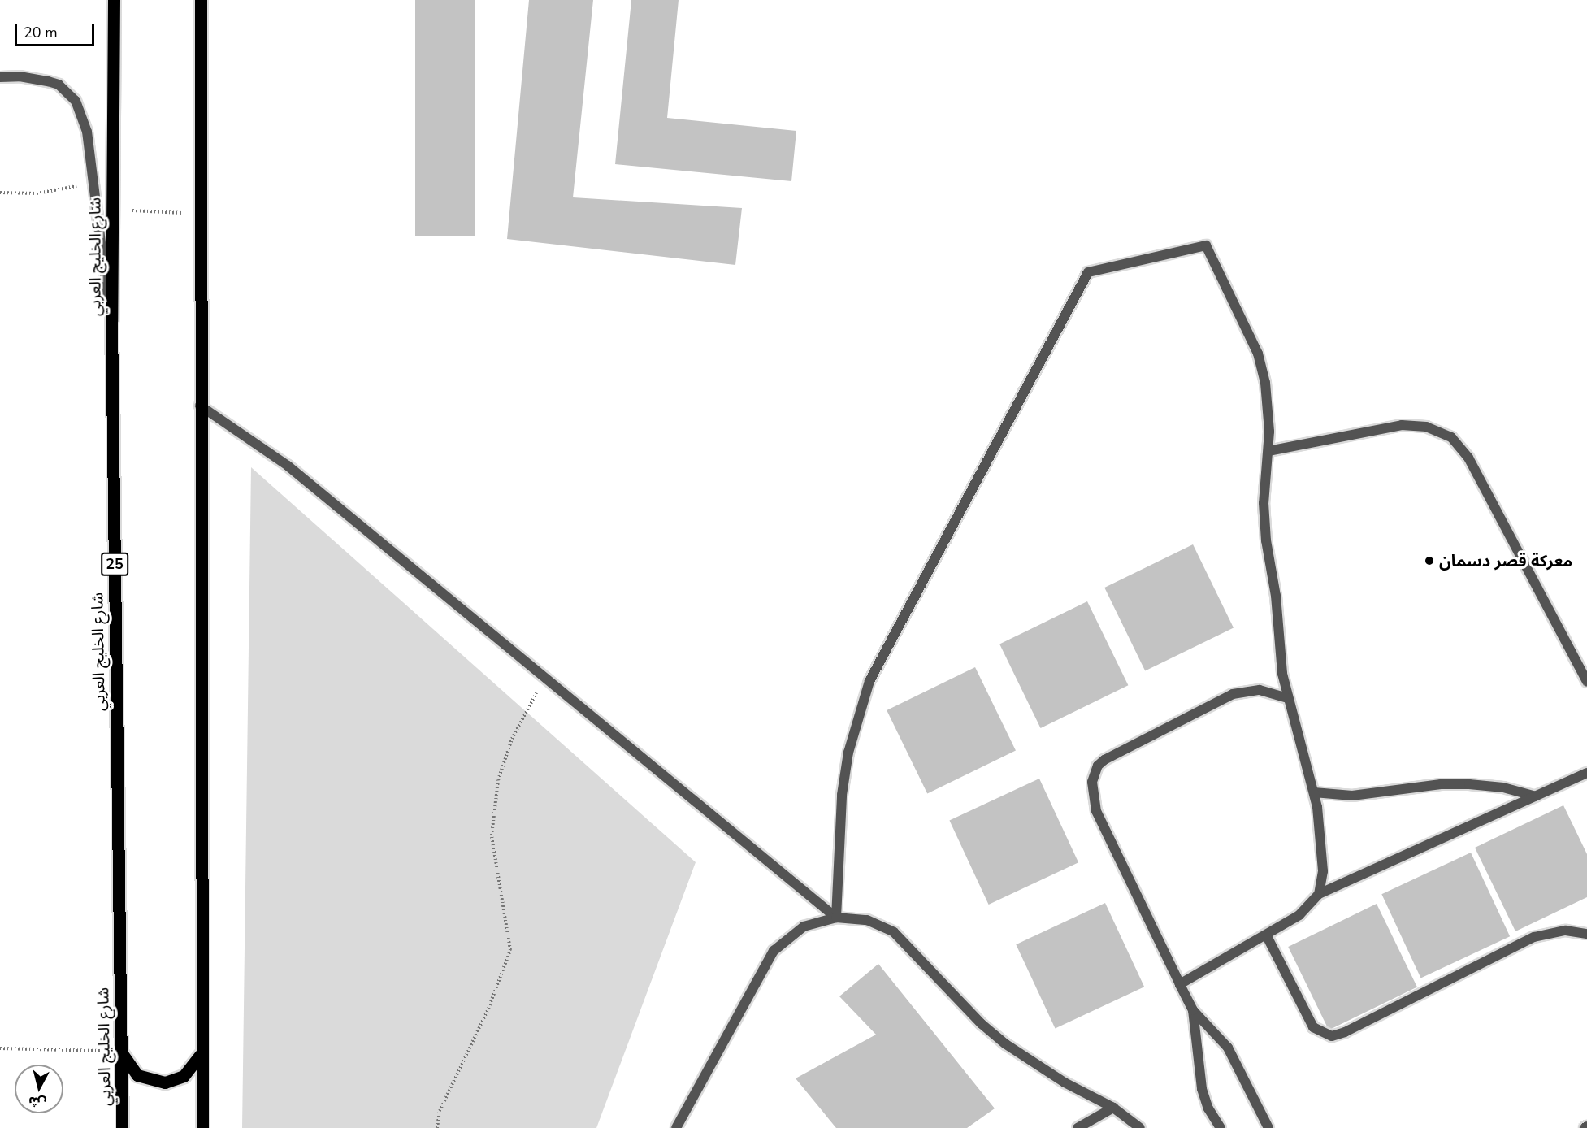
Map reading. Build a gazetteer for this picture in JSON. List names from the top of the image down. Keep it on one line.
{"streets":{"main road":["شارع الخليج العربي","25"]},"places":["معركة قصر دسمان"],"scale_bar":"20 m","north":"bottom"}
